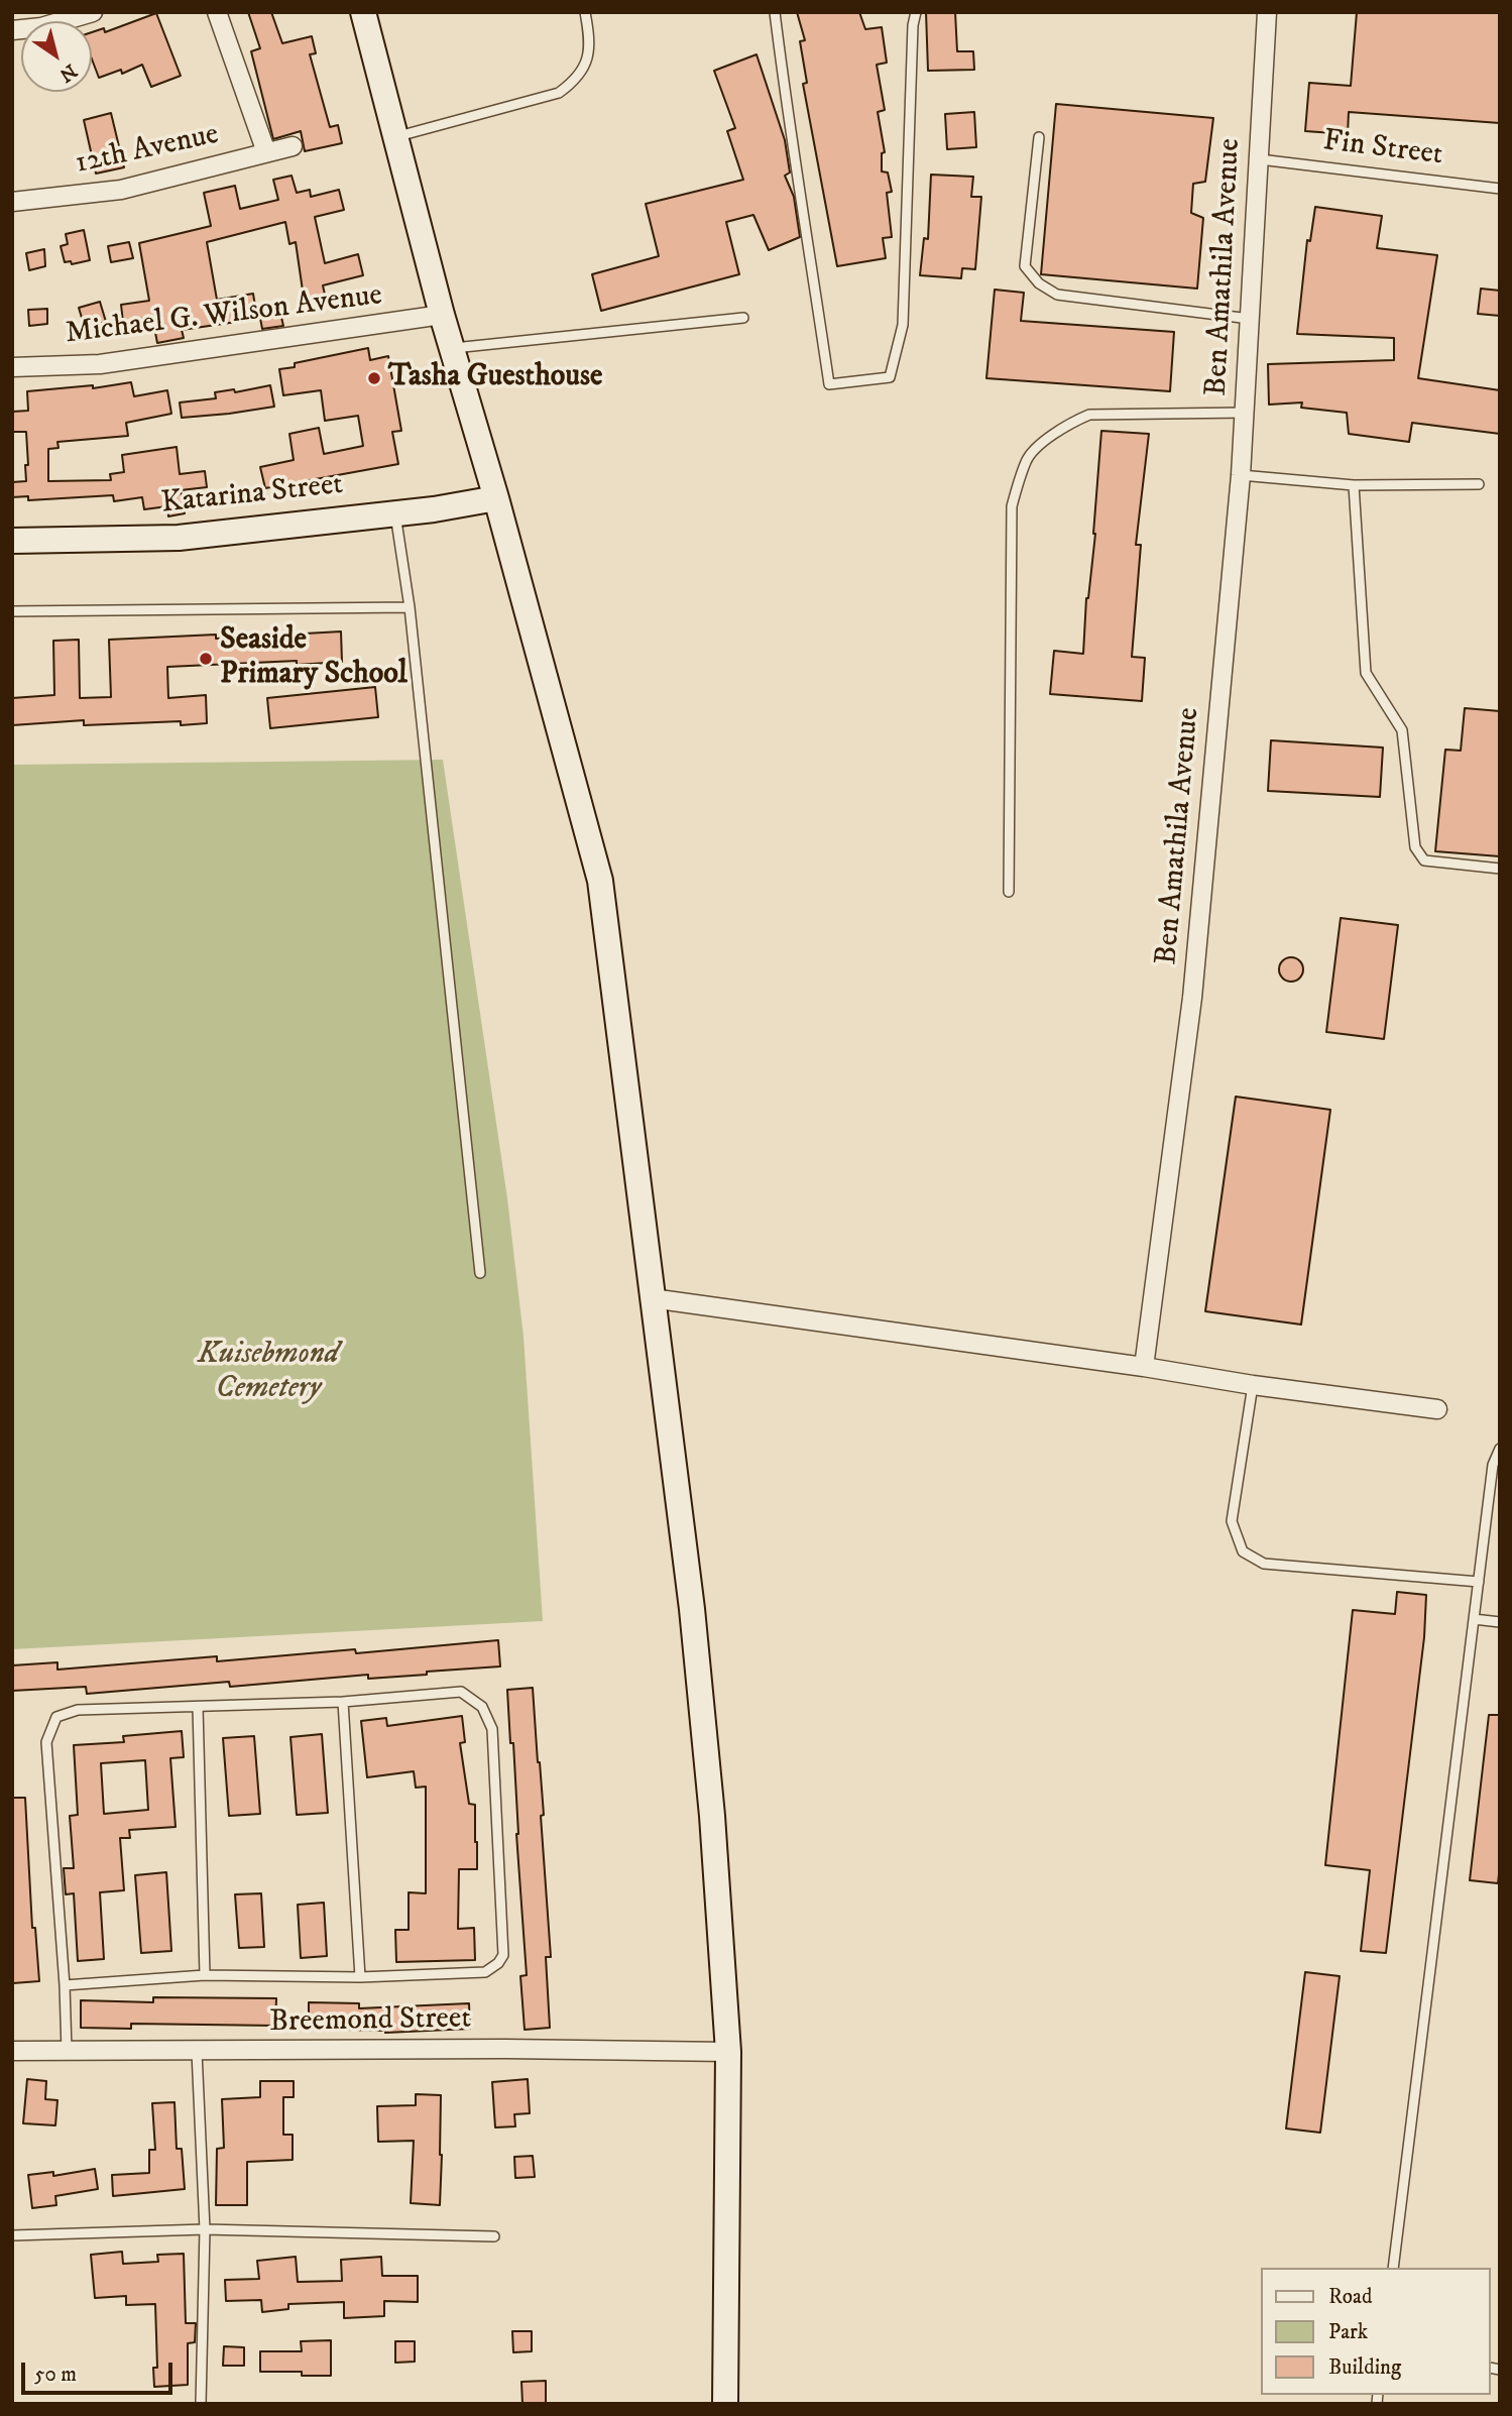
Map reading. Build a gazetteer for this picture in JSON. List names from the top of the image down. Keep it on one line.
{"streets":{"street":["12th Avenue","Ben Amathila Avenue","Michael G. Wilson Avenue","Katarina Street","Breemond Street"],"lane":["Fin Street"]},"crossings":[["Fin Street","Ben Amathila Avenue"]],"parks":["Kuisebmond Cemetery"],"places":["Tasha Guesthouse","Seaside Primary School"],"legend":["Road","Park","Building"],"scale_bar":"50 m","north":"bottom right"}
